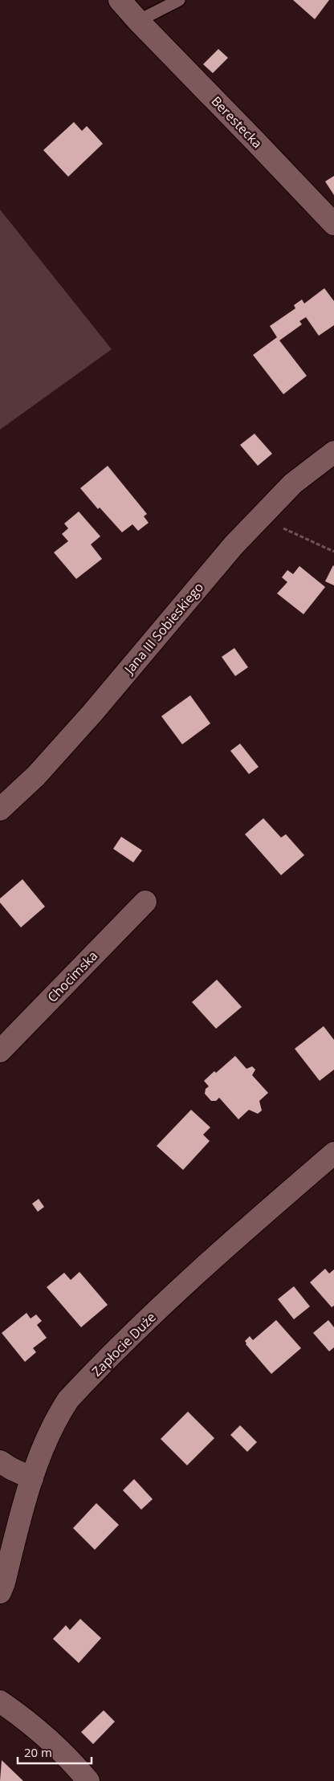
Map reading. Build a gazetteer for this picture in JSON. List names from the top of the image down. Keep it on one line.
{"streets":{"street":["Berestecka","Jana III Sobieskiego","Chocimska","Zapłocie Duże"]},"scale_bar":"20 m"}
